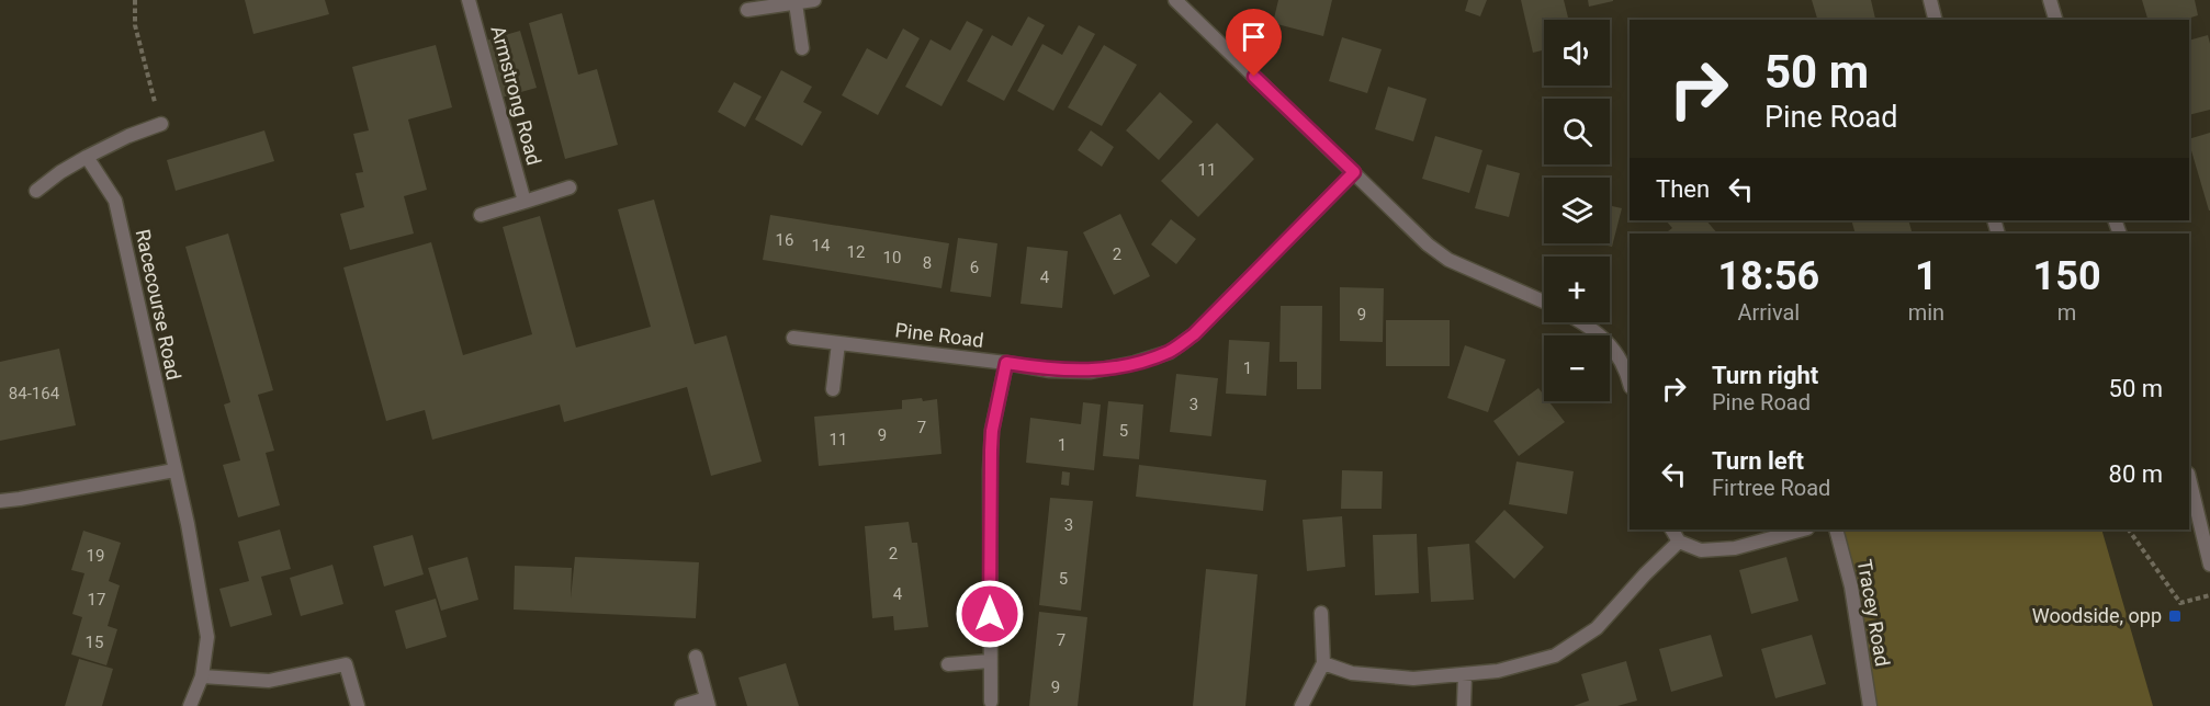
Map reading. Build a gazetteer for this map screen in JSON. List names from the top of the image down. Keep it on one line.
{"streets":{"street":["Armstrong Road","Racecourse Road","Pine Road","Tracey Road"]},"places":{"transit":["Woodside, opp"]},"house_numbers":["11","16","14","12","2","10","8","6","4","9","1","84-164","3","7","5","9","11","1","3","2","19","5","4","17","7","15","9"],"page":{"map_buttons":["+","−"],"turn":["50 m","Pine Road"],"then":"Then","eta":["18:56","Arrival","1","min","150","m"],"list":[{"name":"Turn right","note":"Pine Road","value":"50 m"},{"name":"Turn left","note":"Firtree Road","value":"80 m"}]}}
